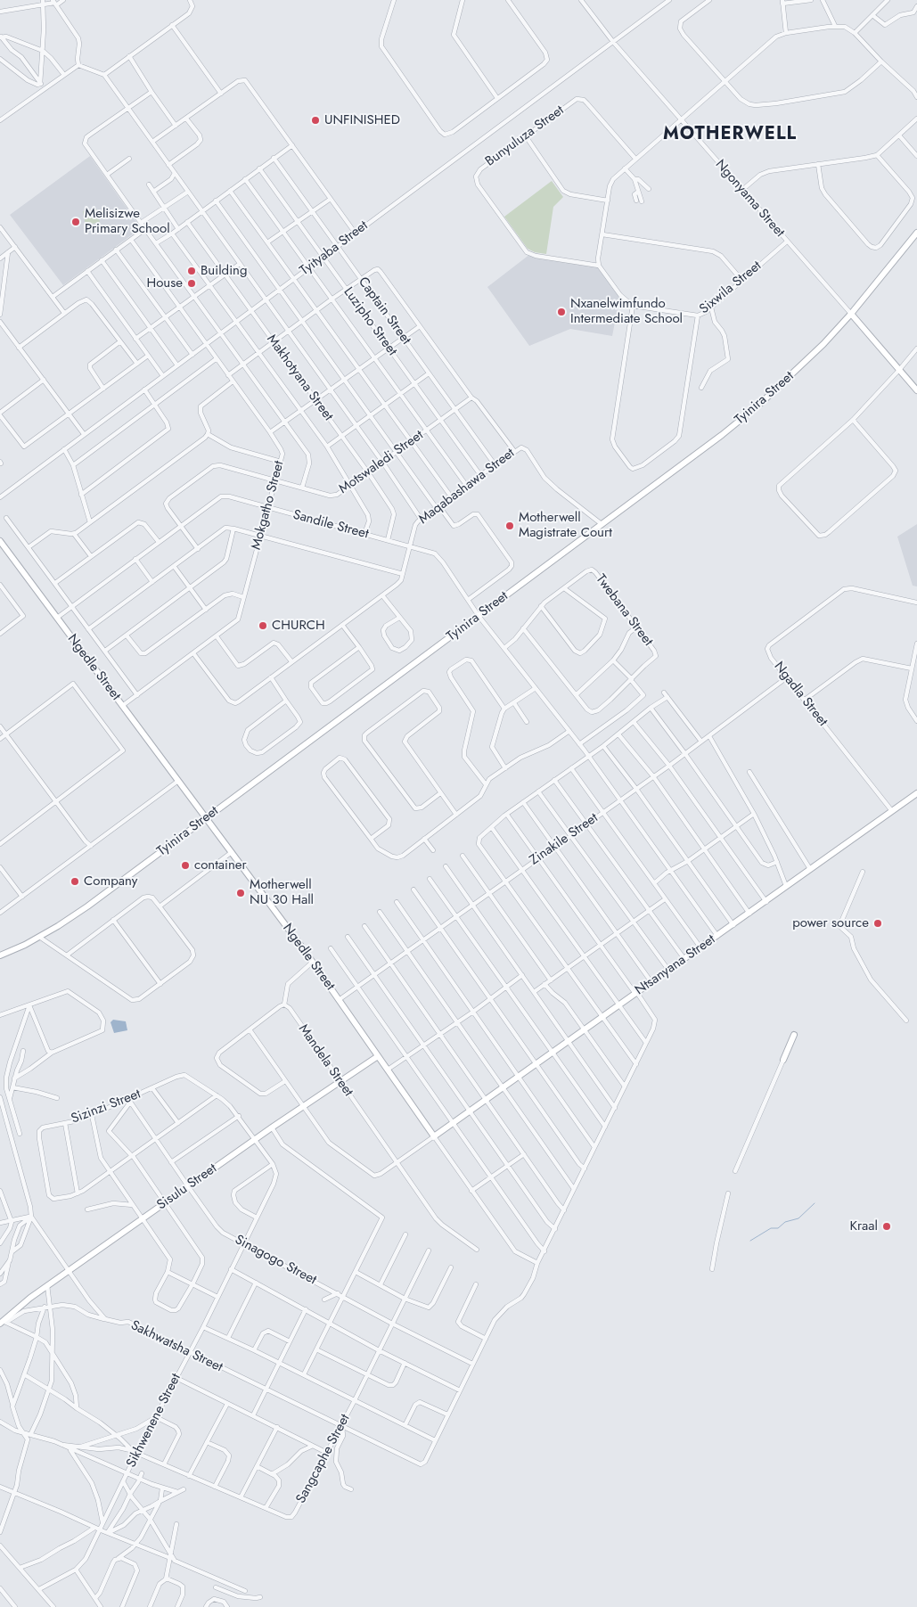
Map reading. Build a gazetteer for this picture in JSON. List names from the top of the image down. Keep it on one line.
{"streets":{"street":["Bunyuluza Street","Ngonyama Street","Tyityaba Street","Sixwila Street","Captain Street","Luzipho Street","Makhotyana Street","Tyinira Street","Motswaledi Street","Maqabashawa Street","Mokgatho Street","Sandile Street","Twebana Street","Ngedle Street","Ngadla Street","Zinakile Street","Ntsanyana Street","Mandela Street","Sizinzi Street","Sisulu Street","Sinagogo Street","Sakhwatsha Street","Sikhwenene Street","Sangcaphe Street"]},"crossings":[["Ngonyama Street","Tyityaba Street"],["Ngonyama Street","Sixwila Street"],["Ngonyama Street","Tyinira Street"],["Tyityaba Street","Captain Street"],["Tyityaba Street","Luzipho Street"],["Tyityaba Street","Makhotyana Street"],["Tyityaba Street","Mokgatho Street"],["Captain Street","Motswaledi Street"],["Captain Street","Maqabashawa Street"],["Luzipho Street","Motswaledi Street"],["Luzipho Street","Maqabashawa Street"],["Makhotyana Street","Motswaledi Street"],["Makhotyana Street","Sandile Street"],["Tyinira Street","Maqabashawa Street"],["Tyinira Street","Sandile Street"],["Tyinira Street","Ngedle Street"],["Motswaledi Street","Mokgatho Street"],["Motswaledi Street","Sandile Street"],["Maqabashawa Street","Mokgatho Street"],["Maqabashawa Street","Sandile Street"],["Mokgatho Street","Sandile Street"],["Mokgatho Street","Ngedle Street"],["Sandile Street","Twebana Street"],["Sandile Street","Ngedle Street"],["Sandile Street","Zinakile Street"],["Sandile Street","Ntsanyana Street"],["Ngedle Street","Zinakile Street"],["Ngedle Street","Ntsanyana Street"],["Ngedle Street","Sisulu Street"],["Ngadla Street","Zinakile Street"],["Ngadla Street","Ntsanyana Street"],["Mandela Street","Sisulu Street"],["Sizinzi Street","Sisulu Street"],["Sizinzi Street","Sinagogo Street"],["Sisulu Street","Sinagogo Street"],["Sisulu Street","Sakhwatsha Street"],["Sinagogo Street","Sikhwenene Street"],["Sinagogo Street","Sangcaphe Street"],["Sakhwatsha Street","Sikhwenene Street"],["Sakhwatsha Street","Sangcaphe Street"],["Sikhwenene Street","Sangcaphe Street"]],"districts":["MOTHERWELL"],"places":["UNFINISHED","Melisizwe Primary School","Building","House","Nxanelwimfundo Intermediate School","Motherwell Magistrate Court","CHURCH","container","Company","Motherwell NU 30 Hall","power source","Kraal"]}
